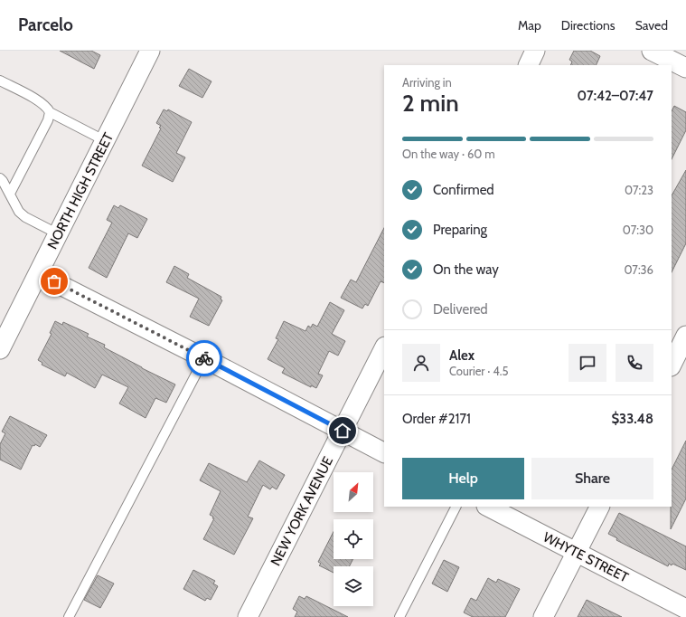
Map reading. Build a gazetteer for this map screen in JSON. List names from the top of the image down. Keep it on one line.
{"streets":{"street":["NORTH HIGH STREET","NEW YORK AVENUE","WHYTE STREET"]},"north":"top right","page":{"header":"Parcelo","nav":["Map","Directions","Saved"],"heading":["2 min","Arriving in","07:42–07:47"],"panel":["Alex","Courier · 4.5","Order #2171","$33.48"],"bar":"On the way · 60 m","list":[["Confirmed","07:23"],["Preparing","07:30"],["On the way","07:36"],"Delivered"],"buttons":["Help","Share"]}}
